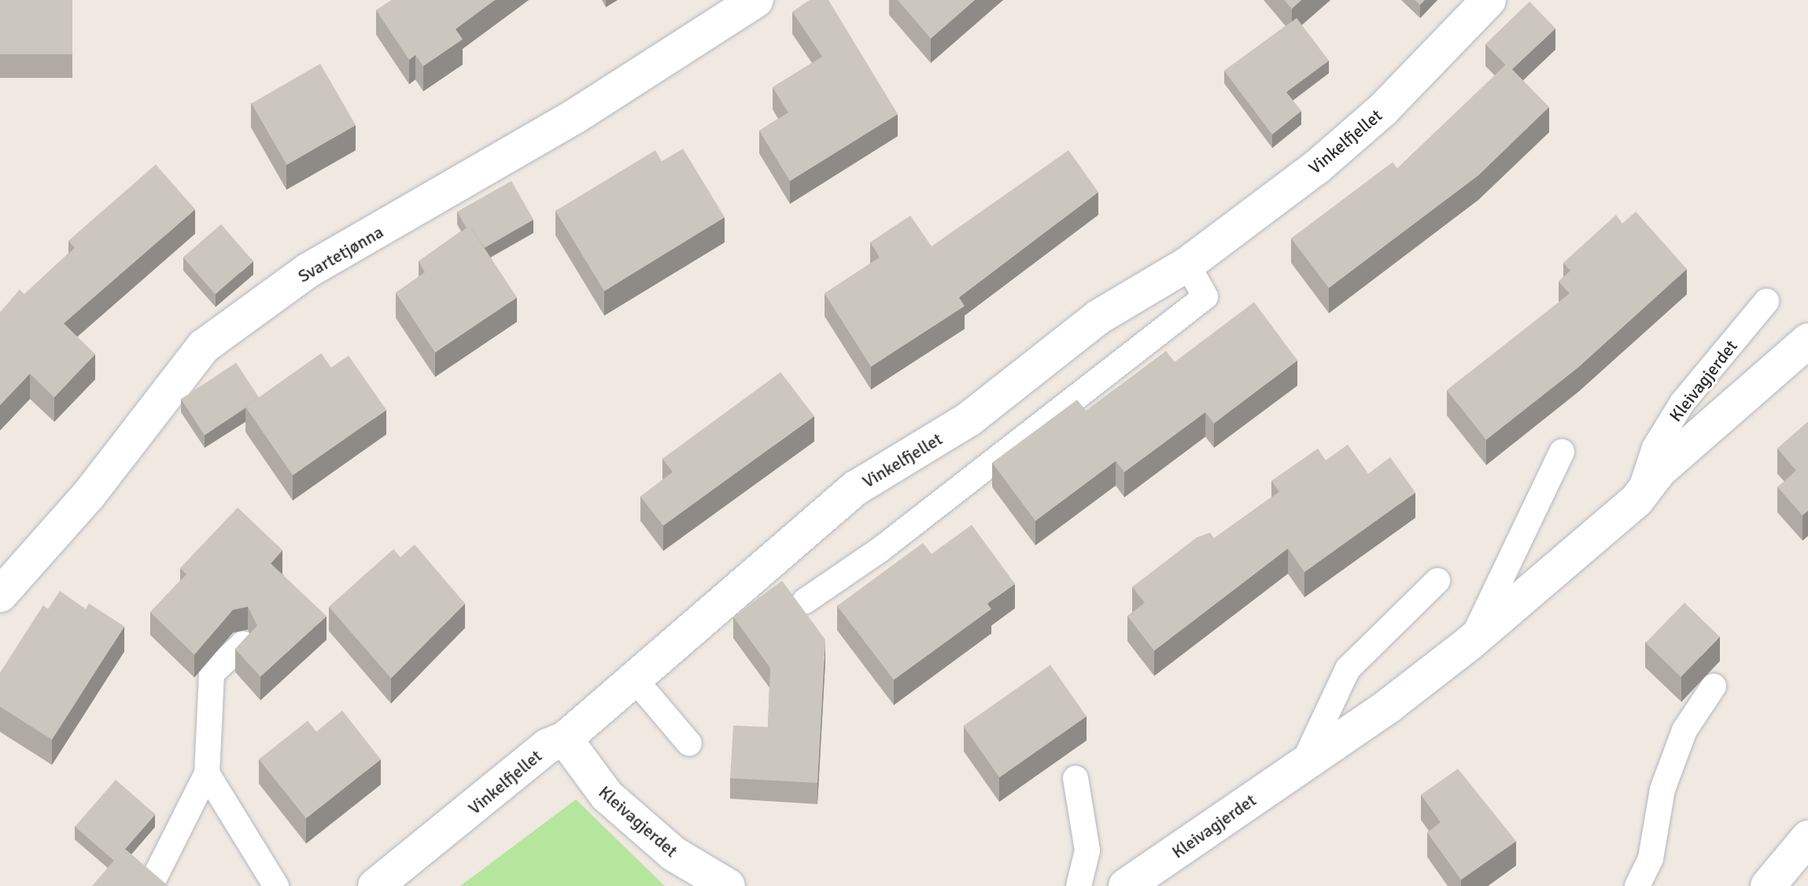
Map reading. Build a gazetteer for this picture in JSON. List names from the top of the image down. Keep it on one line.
{"streets":{"street":["Vinkelfjellet","Svartetjønna","Kleivagjerdet"]},"crossings":[["Vinkelfjellet","Kleivagjerdet"]]}
